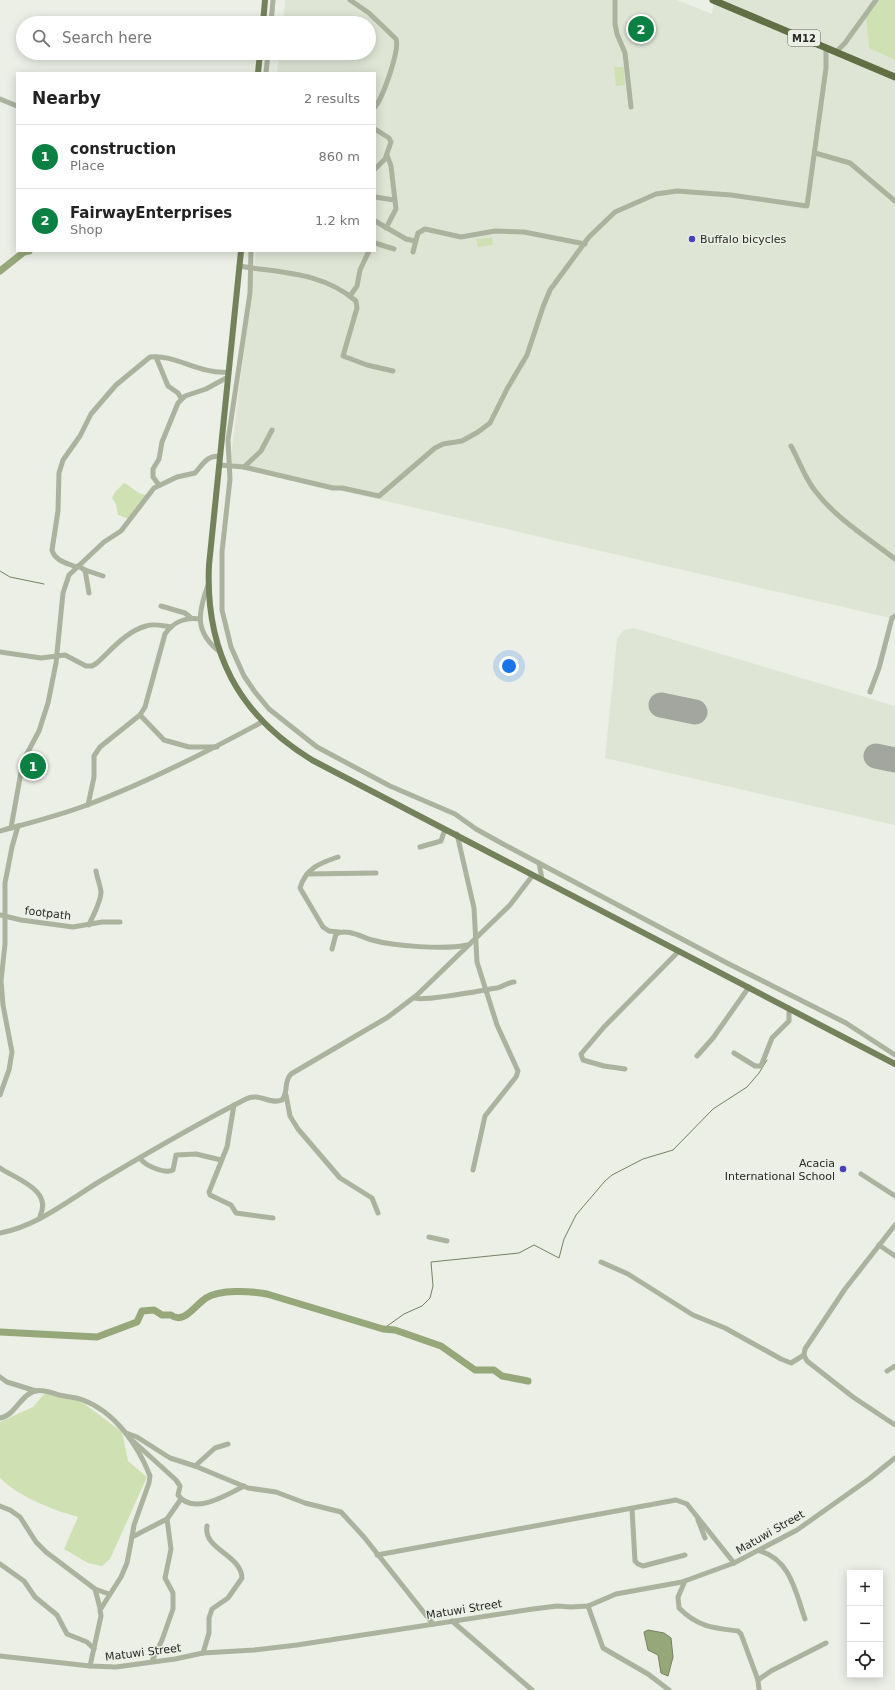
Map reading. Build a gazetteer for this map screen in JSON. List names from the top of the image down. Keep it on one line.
{"streets":{"highway":["M12"],"street":["footpath","Matuwi Street"]},"places":["Buffalo bicycles","Acacia International School"],"page":{"pins":["2","1"],"search":"Search here","heading":["Nearby","2 results"],"list":[{"mark":"1","name":"construction","note":"Place","value":"860 m"},{"mark":"2","name":"FairwayEnterprises","note":"Shop","value":"1.2 km"}],"map_buttons":["+","−"]}}
